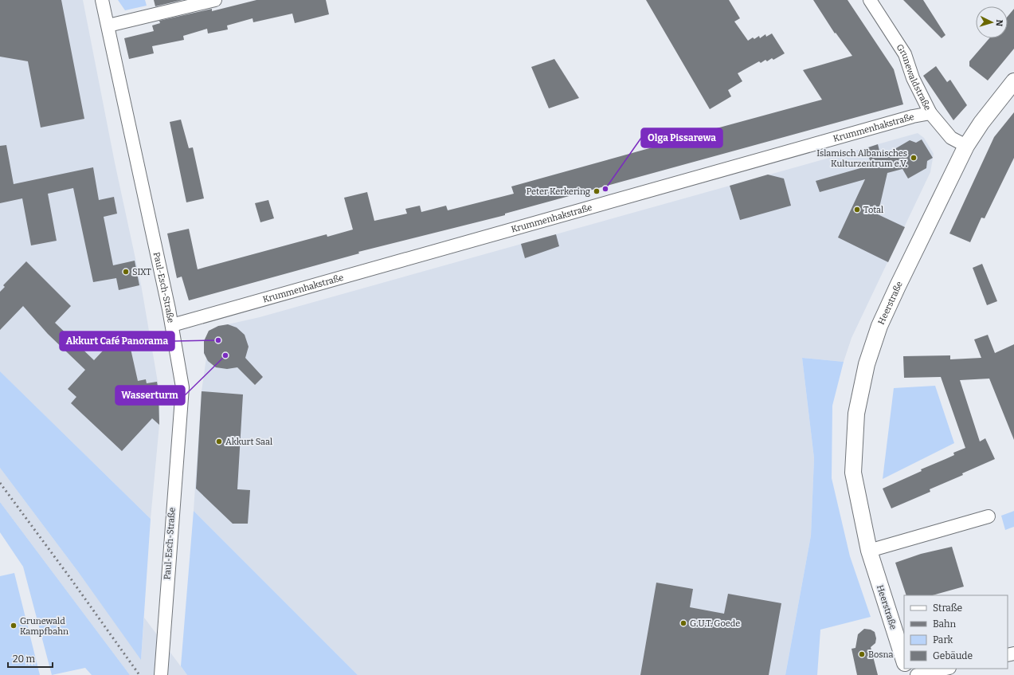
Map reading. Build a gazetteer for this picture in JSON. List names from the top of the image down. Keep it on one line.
{"streets":{"street":["Grunewaldstraße","Krummenhakstraße","Paul-Esch-Straße","Heerstraße"]},"crossings":[["Grunewaldstraße","Krummenhakstraße"],["Grunewaldstraße","Heerstraße"],["Krummenhakstraße","Paul-Esch-Straße"]],"places":["Islamisch Albanisches Kulturzentrum e.V.","Olga Pissarewa","Peter Kerkering","Total","SIXT","Akkurt Café Panorama","Wasserturm","Akkurt Saal","G.U.T. Goede","Grunewald Kampfbahn","Bosna"],"legend":["Straße","Bahn","Park","Gebäude"],"scale_bar":"20 m","north":"right"}
